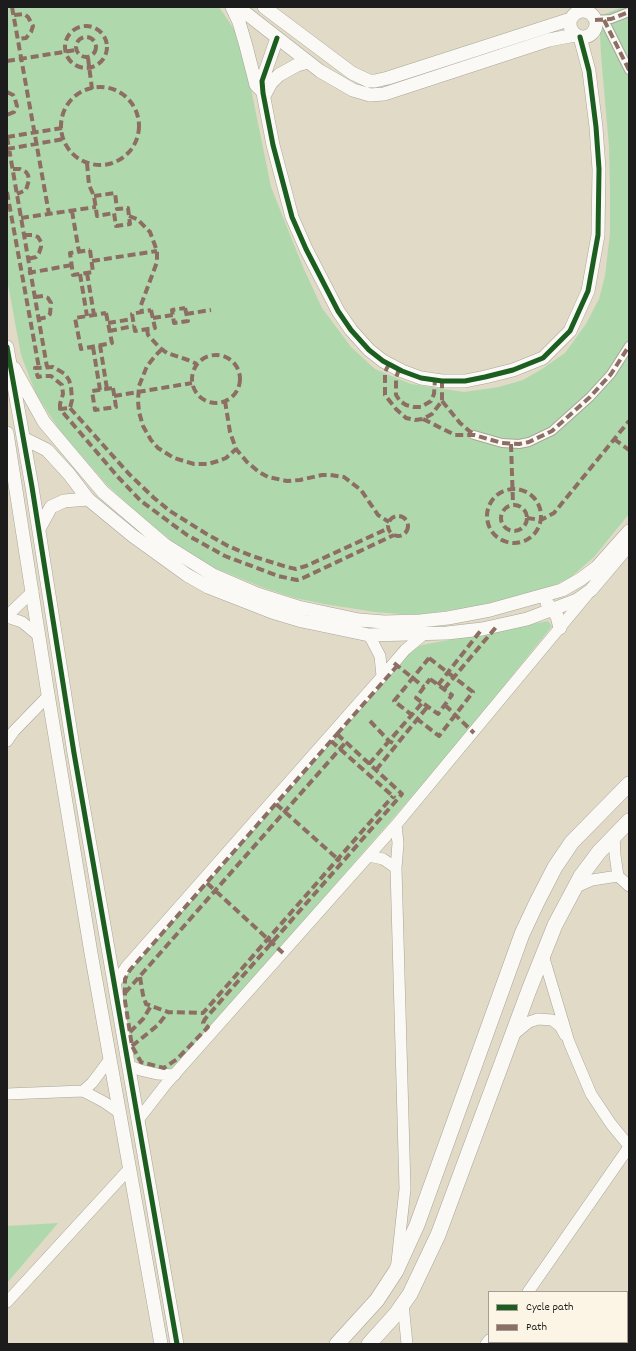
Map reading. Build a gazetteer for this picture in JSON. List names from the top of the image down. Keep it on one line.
{"legend":["Cycle path","Path"]}
